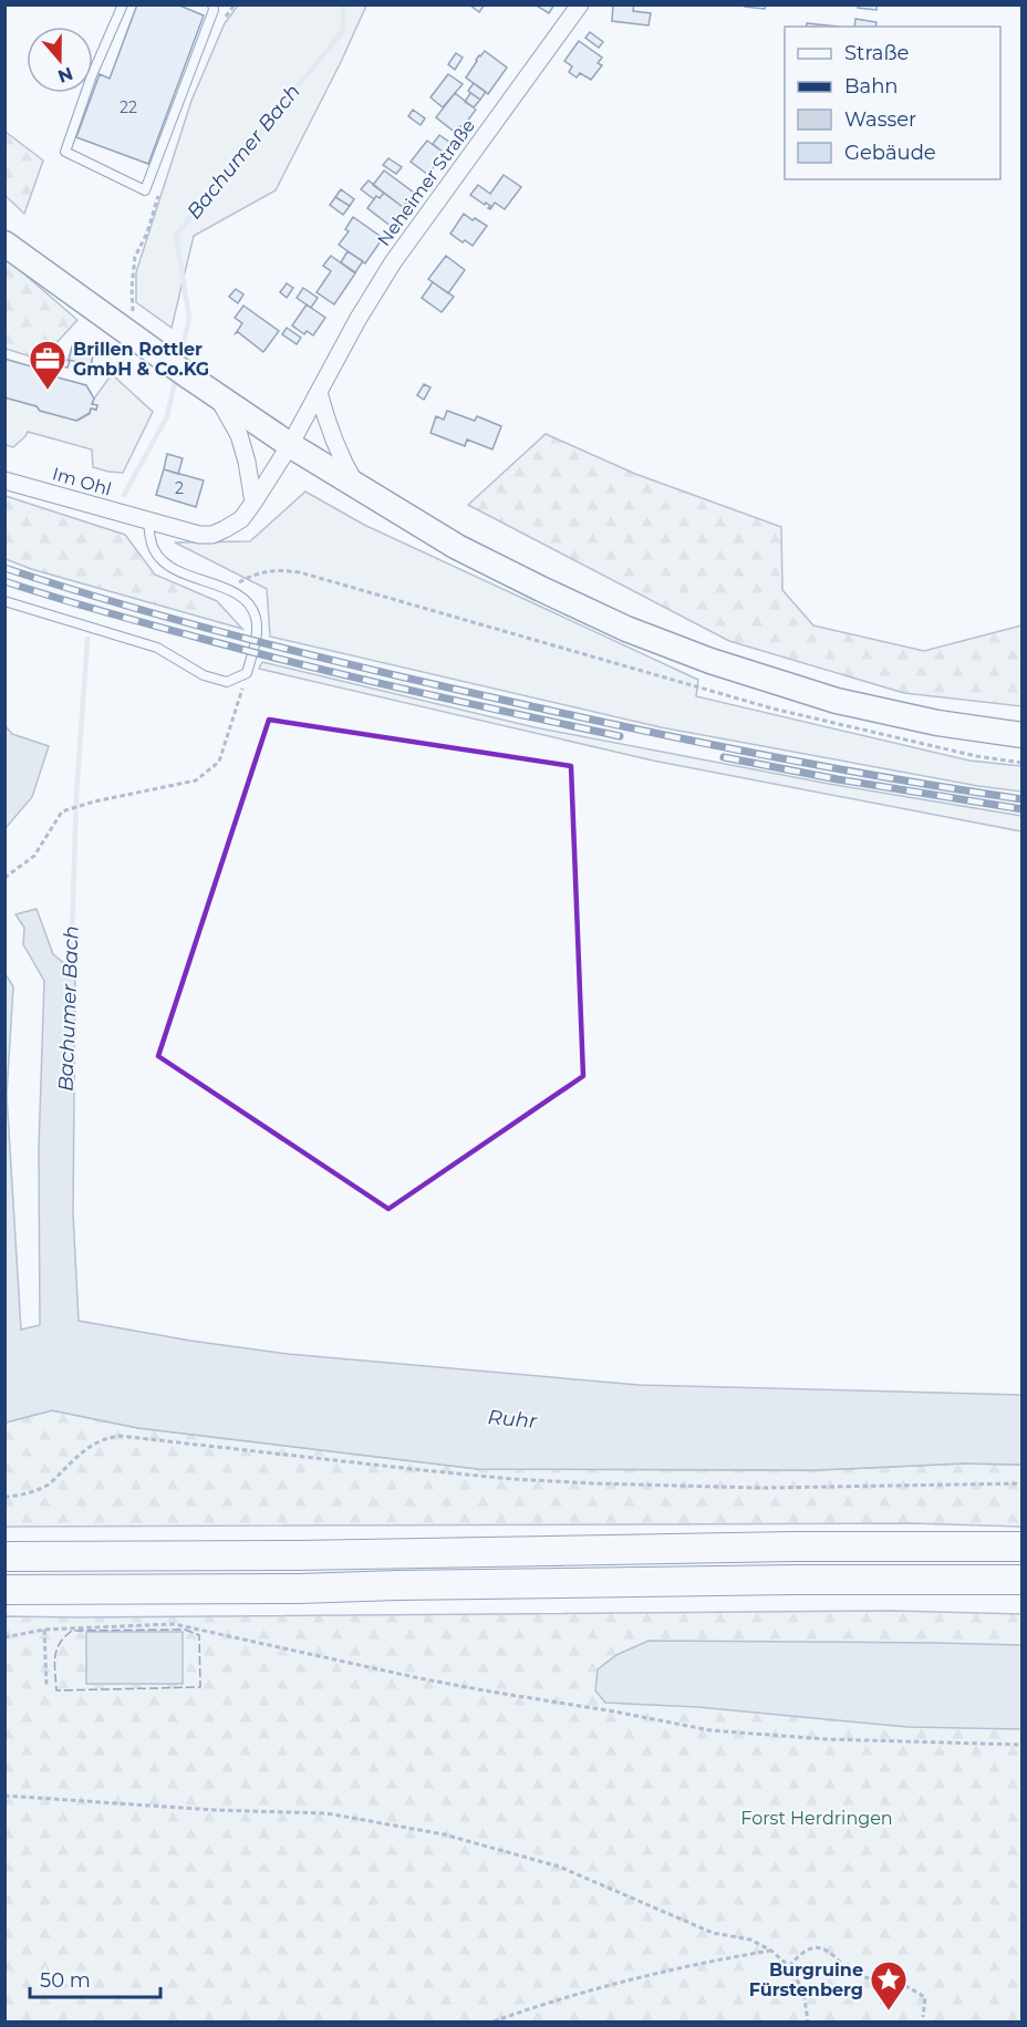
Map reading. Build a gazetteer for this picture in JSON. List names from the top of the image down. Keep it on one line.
{"streets":{"street":["Neheimer Straße","Im Ohl"]},"crossings":[["Neheimer Straße","Im Ohl"]],"water":["Bachumer Bach","Ruhr"],"parks":["Forst Herdringen"],"places":{"office":["Brillen Rottler GmbH & Co.KG"],"place":["Burgruine Fürstenberg"]},"house_numbers":["22","2"],"legend":["Straße","Bahn","Wasser","Gebäude"],"scale_bar":"50 m","north":"bottom"}
